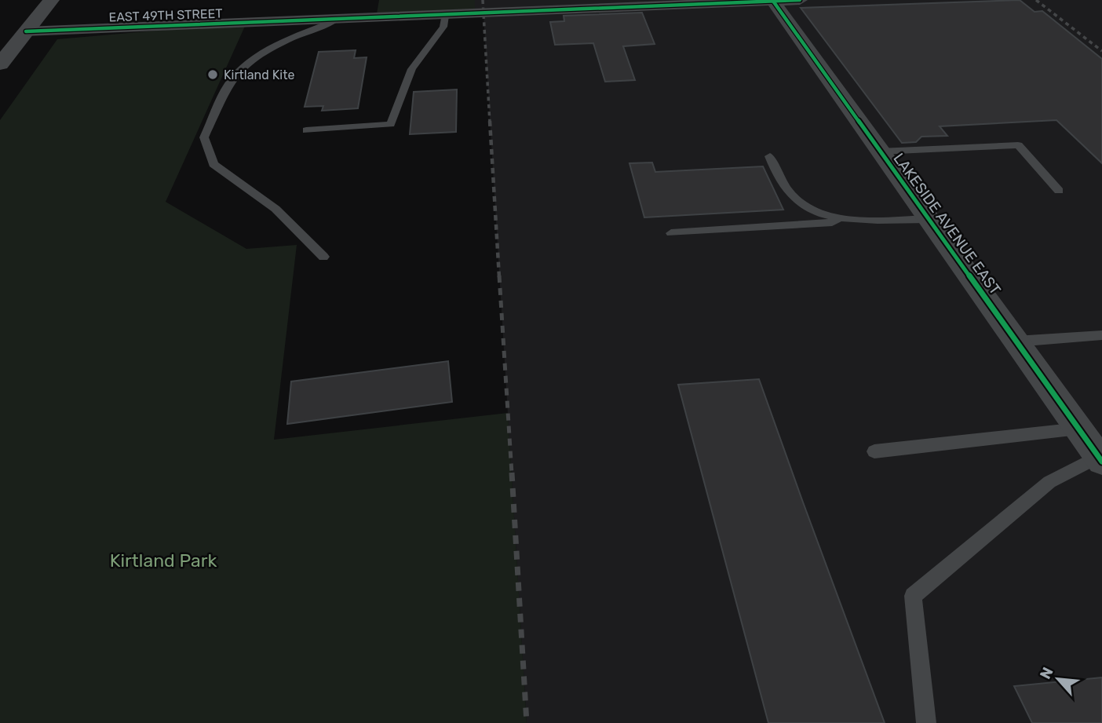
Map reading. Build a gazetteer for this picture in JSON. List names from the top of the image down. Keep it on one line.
{"streets":{"street":["EAST 49TH STREET","LAKESIDE AVENUE EAST"]},"crossings":[["EAST 49TH STREET","LAKESIDE AVENUE EAST"]],"parks":["Kirtland Park"],"places":["Kirtland Kite"],"north":"top left"}
